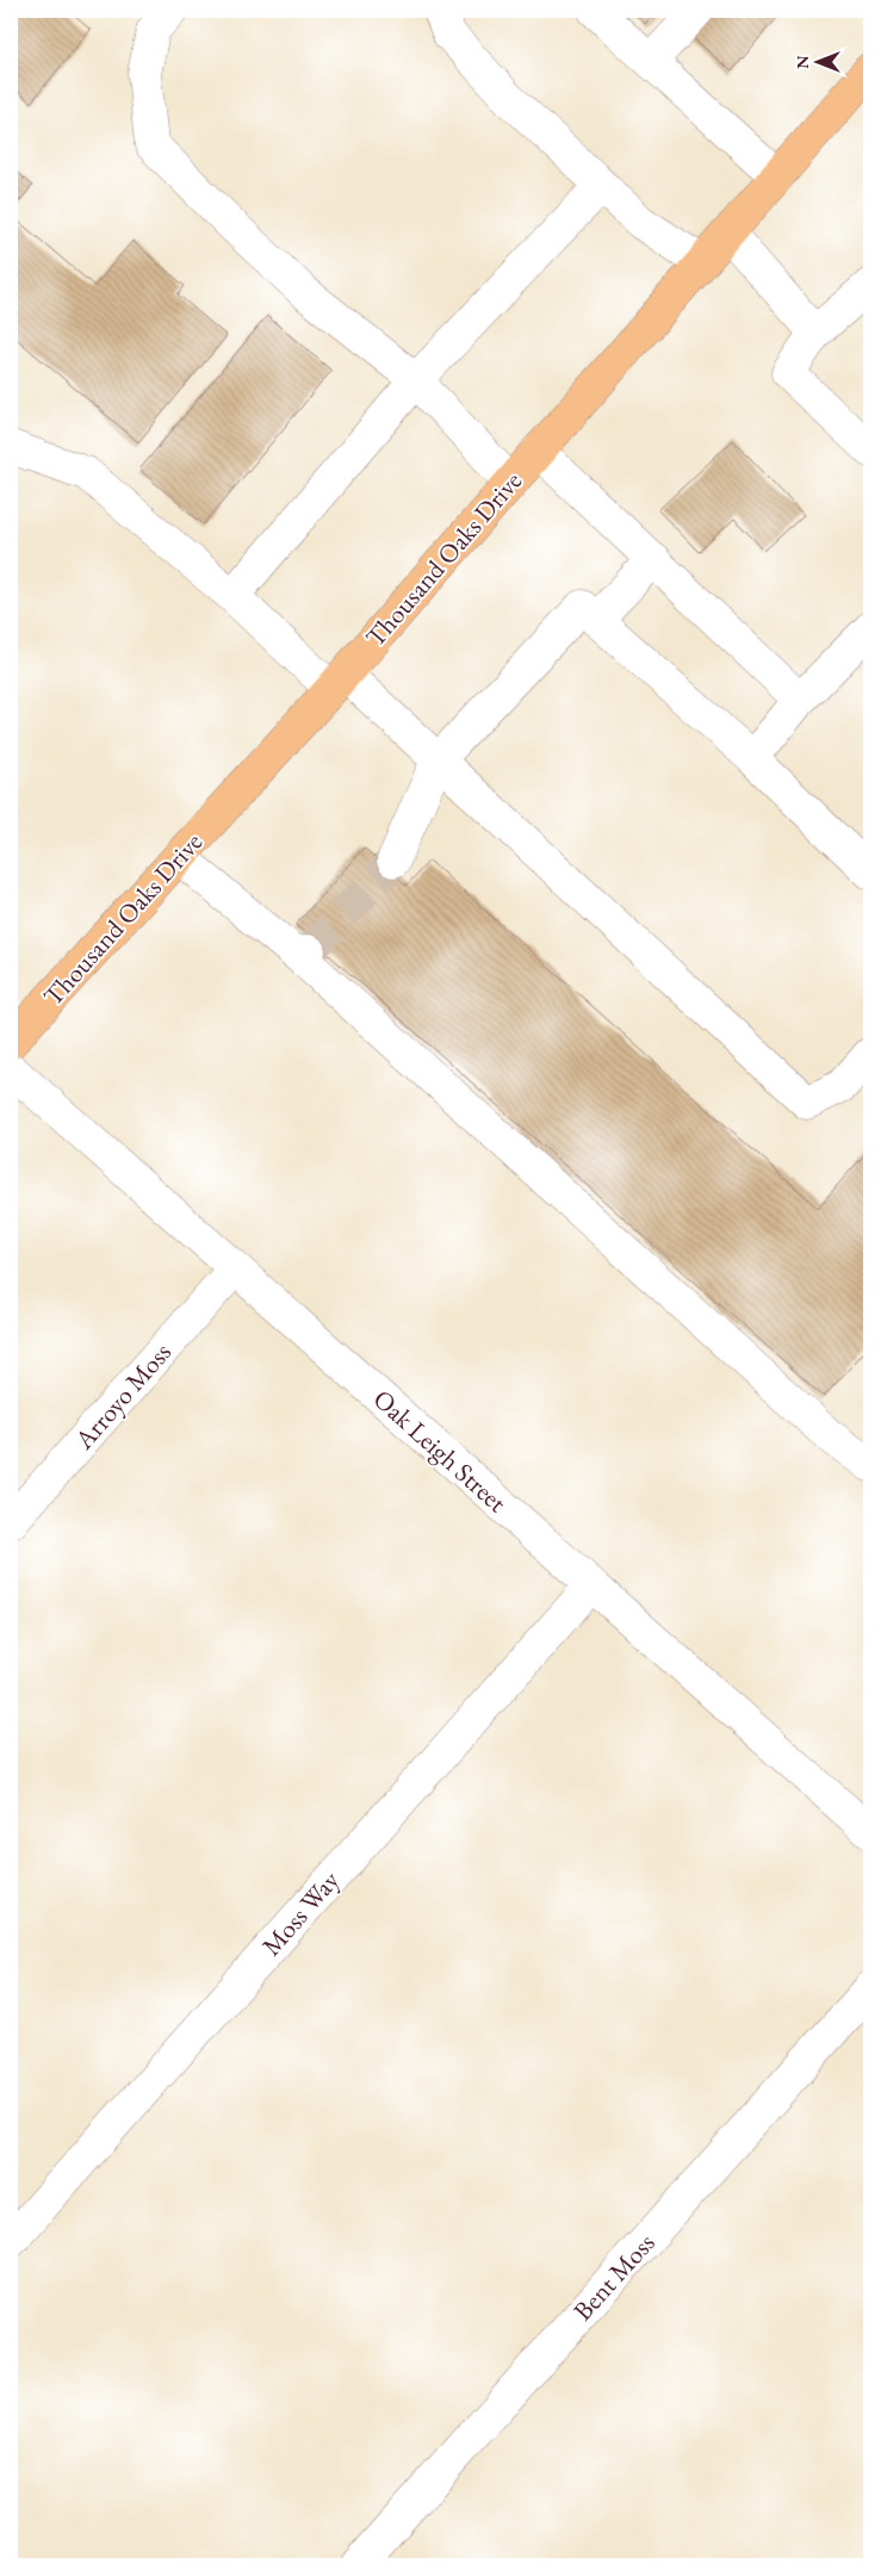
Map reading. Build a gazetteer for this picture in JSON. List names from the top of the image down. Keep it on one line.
{"streets":{"main road":["Thousand Oaks Drive"],"street":["Arroyo Moss","Oak Leigh Street","Moss Way","Bent Moss"]},"crossings":[["Arroyo Moss","Oak Leigh Street"],["Oak Leigh Street","Moss Way"]],"north":"left"}
